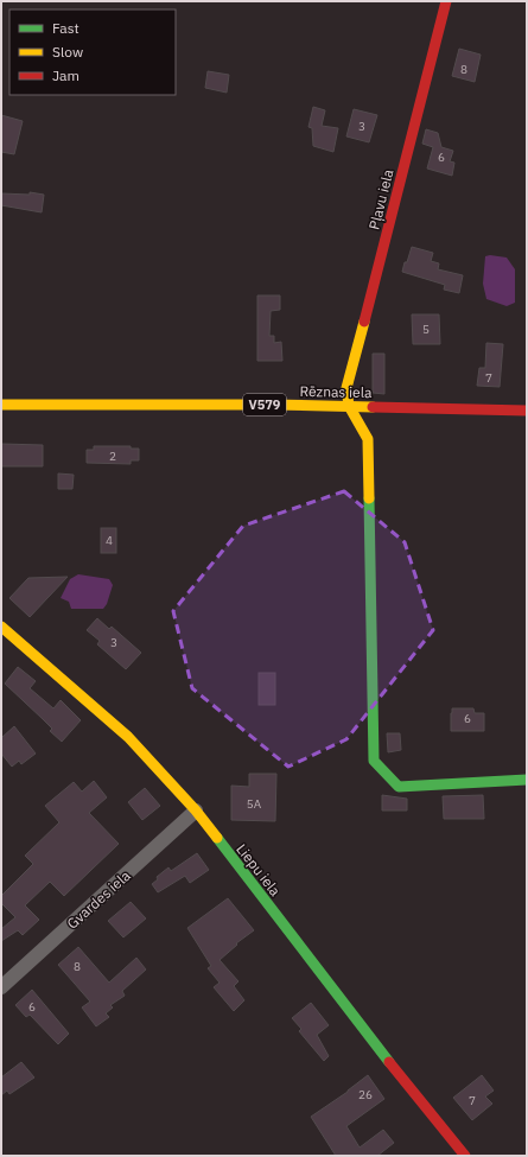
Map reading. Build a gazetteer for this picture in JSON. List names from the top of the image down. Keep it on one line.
{"streets":{"street":["Pļavu iela","Rēznas iela","V579","Liepu iela","Gvardes iela"]},"crossings":[["Pļavu iela","Rēznas iela"],["Liepu iela","Gvardes iela"]],"house_numbers":["8","3","6","5","7","2","4","3","6","5A","8","6","26","7"],"legend":["Fast","Slow","Jam"]}
